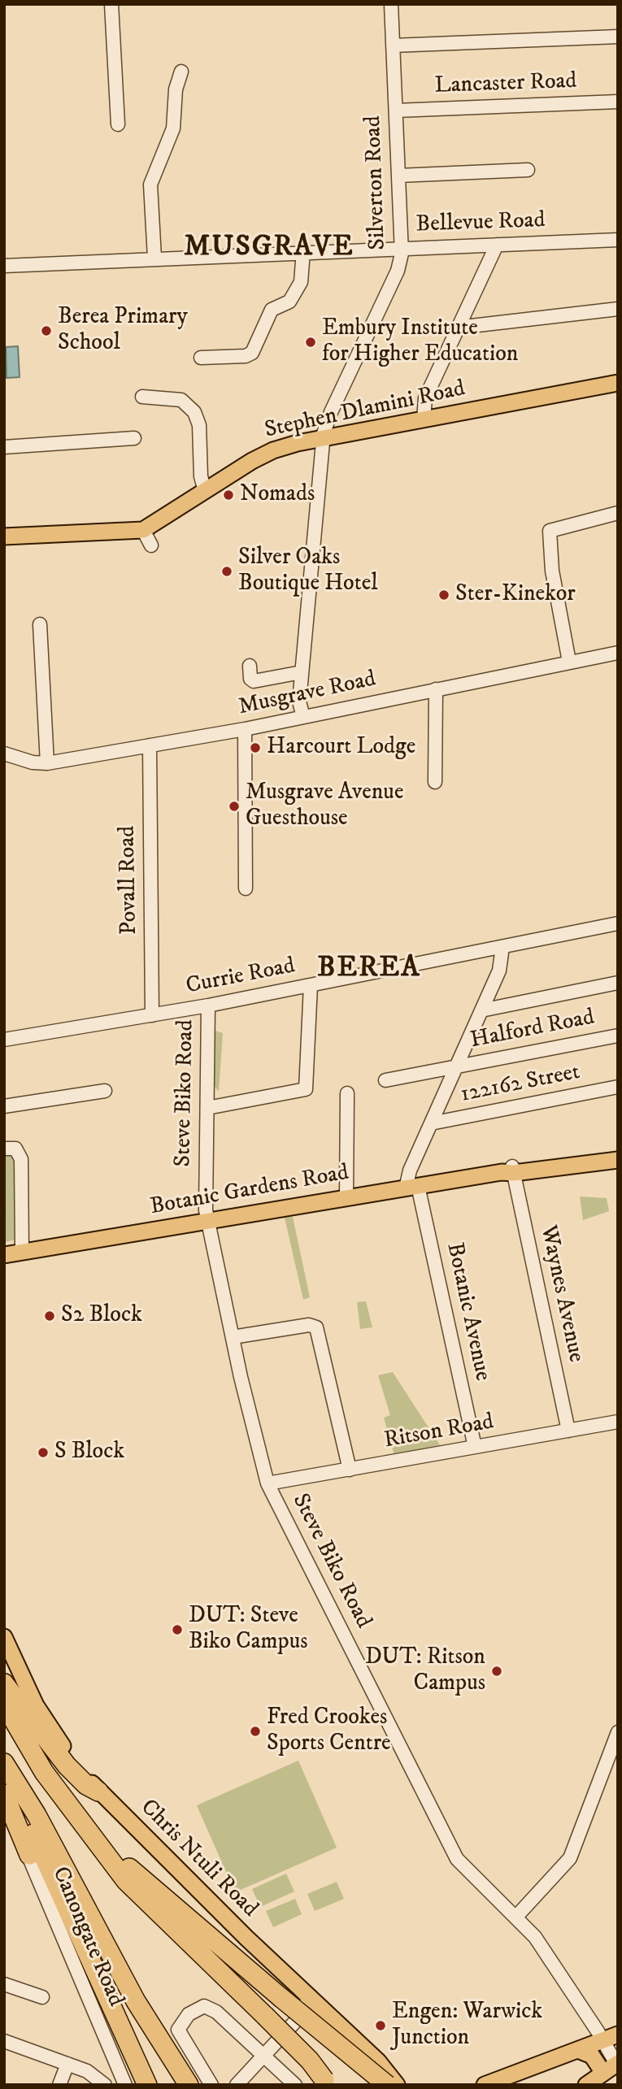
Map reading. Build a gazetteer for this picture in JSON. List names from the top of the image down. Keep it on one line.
{"streets":{"main road":["Stephen Dlamini Road","Botanic Gardens Road","Chris Ntuli Road"],"street":["Lancaster Road","Silverton Road","Bellevue Road","Musgrave Road","Povall Road","Currie Road","Halford Road","122162 Street","Steve Biko Road","Waynes Avenue","Botanic Avenue","Ritson Road","Canongate Road"]},"crossings":[["Lancaster Road","Silverton Road"],["Silverton Road","Bellevue Road"],["Silverton Road","Stephen Dlamini Road"],["Silverton Road","Musgrave Road"],["Musgrave Road","Povall Road"],["Povall Road","Currie Road"],["Currie Road","Steve Biko Road"],["Currie Road","Botanic Avenue"],["Halford Road","Botanic Avenue"],["122162 Street","Botanic Avenue"],["Steve Biko Road","Botanic Gardens Road"],["Steve Biko Road","Ritson Road"],["Botanic Gardens Road","Waynes Avenue"],["Botanic Gardens Road","Botanic Avenue"],["Waynes Avenue","Ritson Road"],["Botanic Avenue","Ritson Road"]],"districts":["MUSGRAVE","BEREA"],"places":["Berea Primary School","Embury Institute for Higher Education","Nomads","Silver Oaks Boutique Hotel","Ster-Kinekor","Harcourt Lodge","Musgrave Avenue Guesthouse","S2 Block","S Block","DUT: Steve Biko Campus","DUT: Ritson Campus","Fred Crookes Sports Centre","Engen: Warwick Junction"]}
